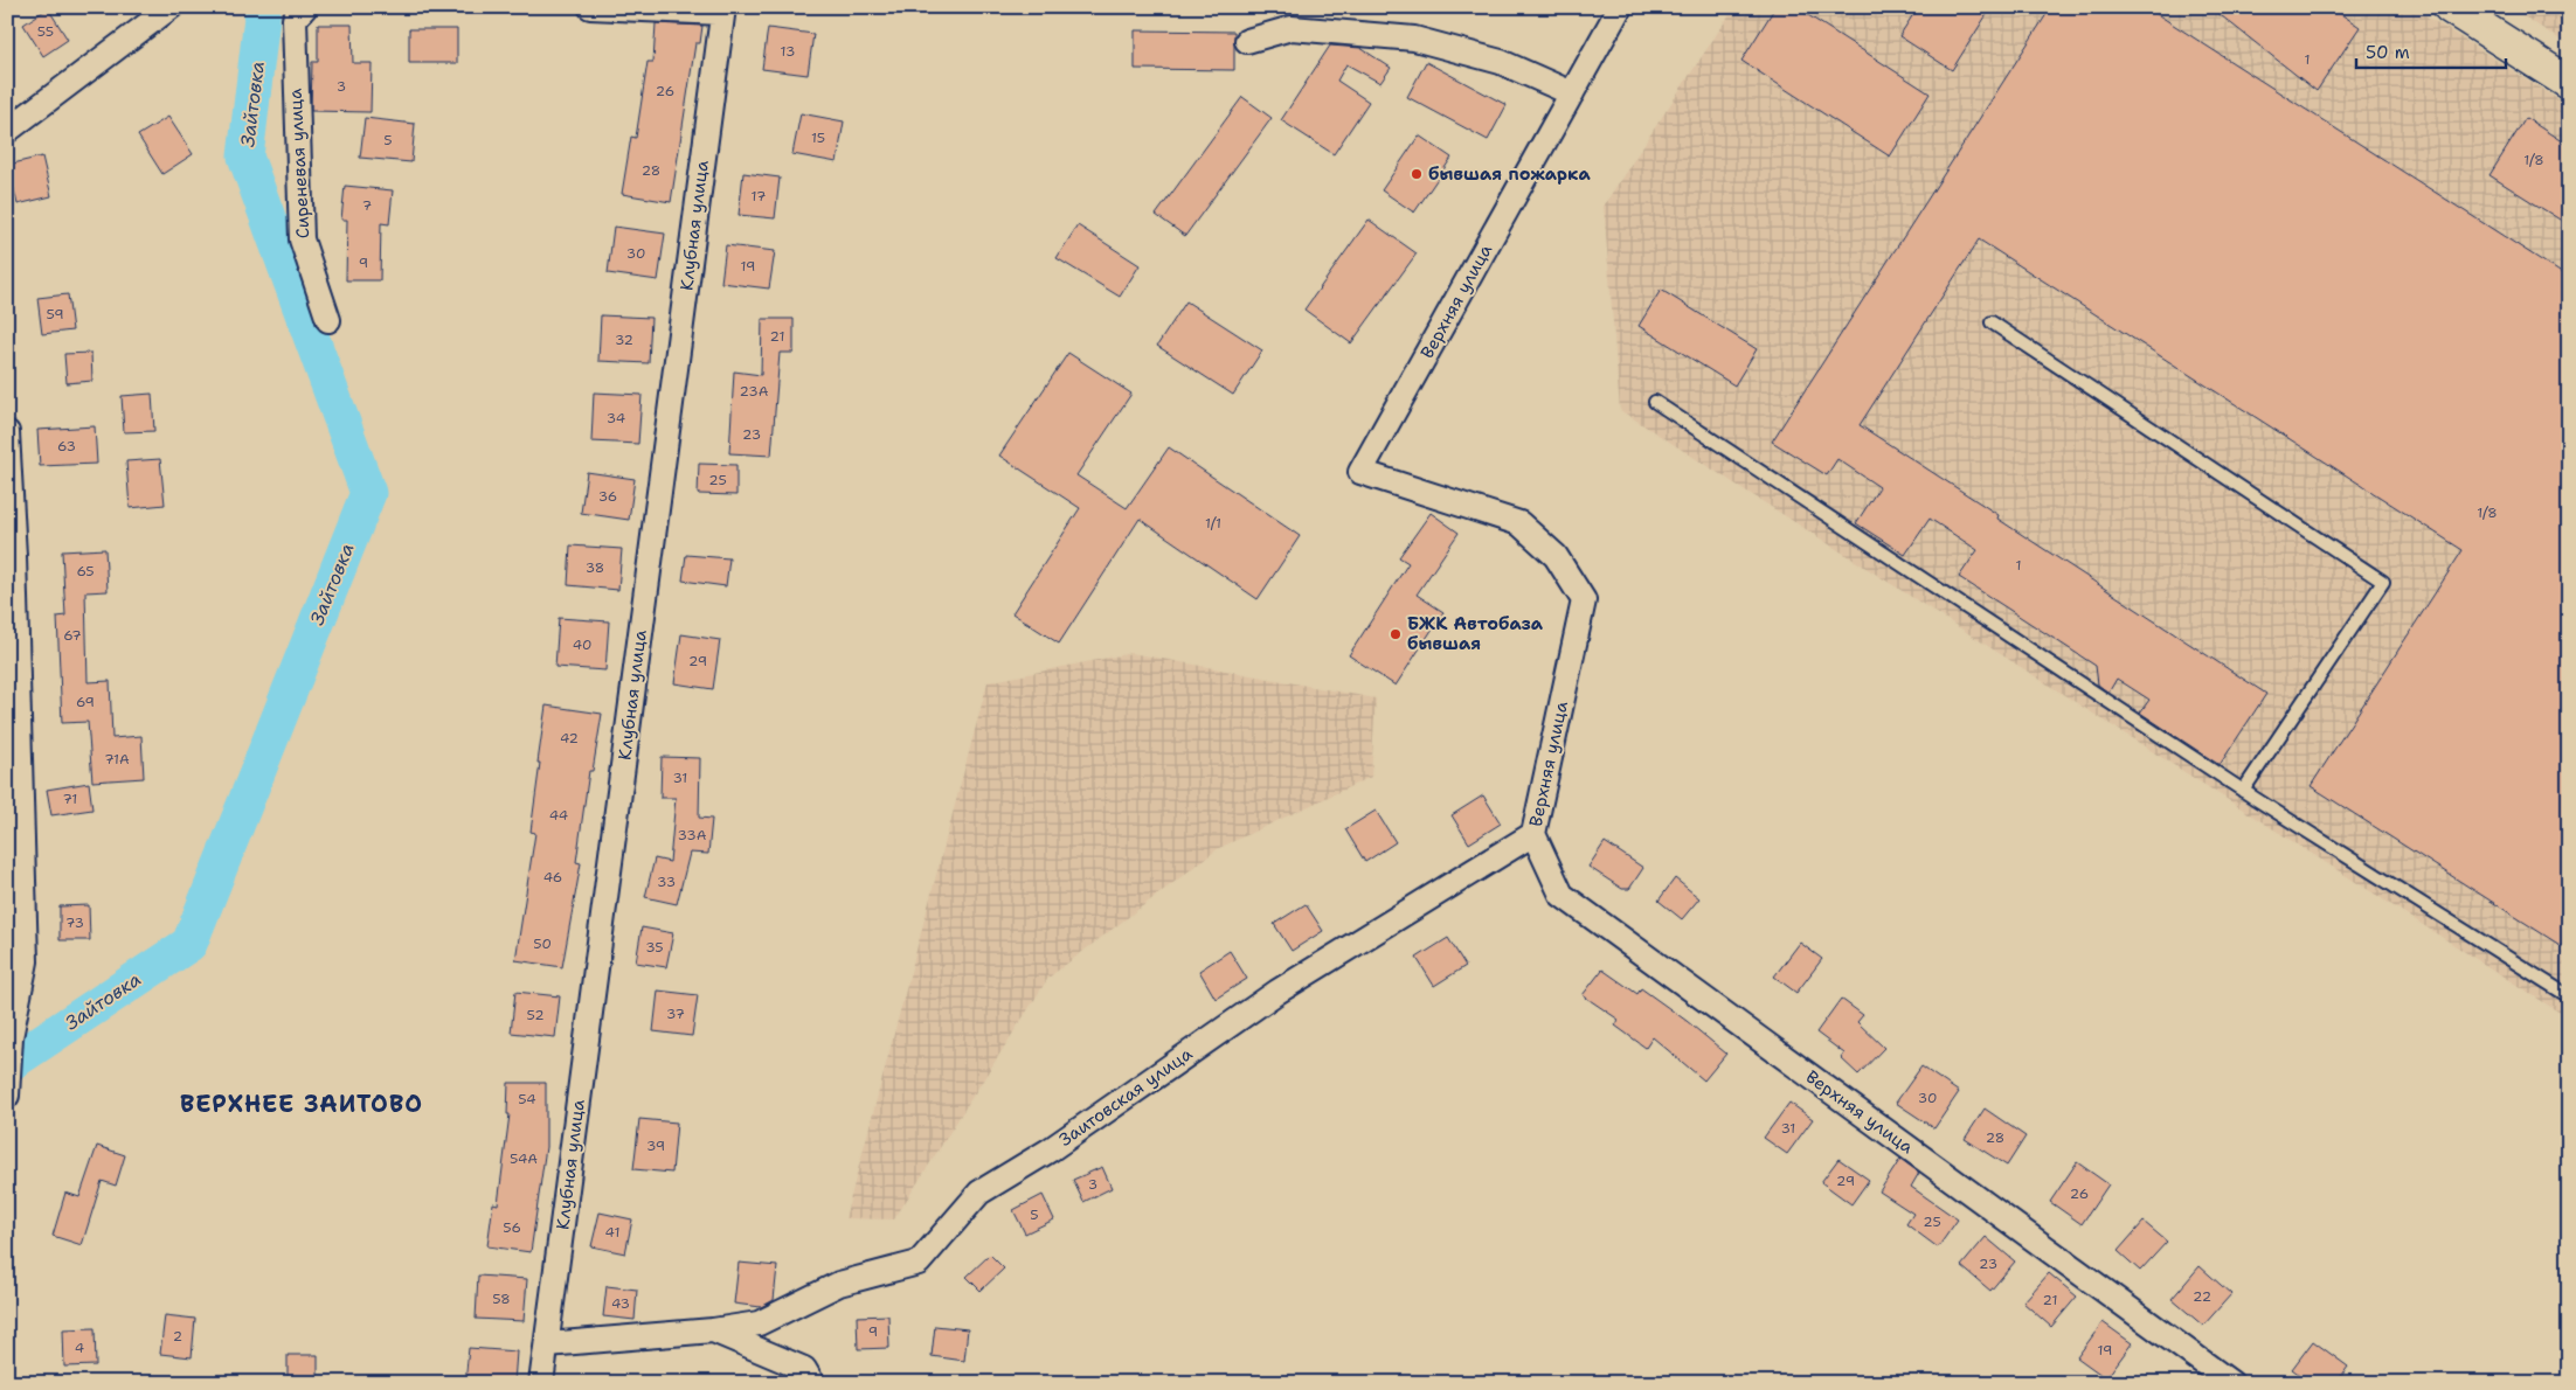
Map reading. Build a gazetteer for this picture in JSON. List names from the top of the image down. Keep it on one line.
{"streets":{"street":["Сиреневая улица","Клубная улица","Верхняя улица","Заитовская улица"]},"crossings":[["Клубная улица","Заитовская улица"],["Верхняя улица","Заитовская улица"]],"districts":["ВЕРХНЕЕ ЗАИТОВО"],"water":["Зайтовка"],"places":["бывшая пожарка","БЖК Автобаза бывшая"],"house_numbers":["55","13","1","3","26","15","5","1/8","28","17","7","30","9","19","59","21","32","23А","34","23","63","25","36","1/8","1/1","1","38","65","67","40","29","69","42","71А","31","71","44","33А","46","33","73","50","35","37","52","30","54","31","28","39","54А","29","3","26","5","25","56","41","23","22","58","21","43","9","2","4","19"],"scale_bar":"50 m"}
